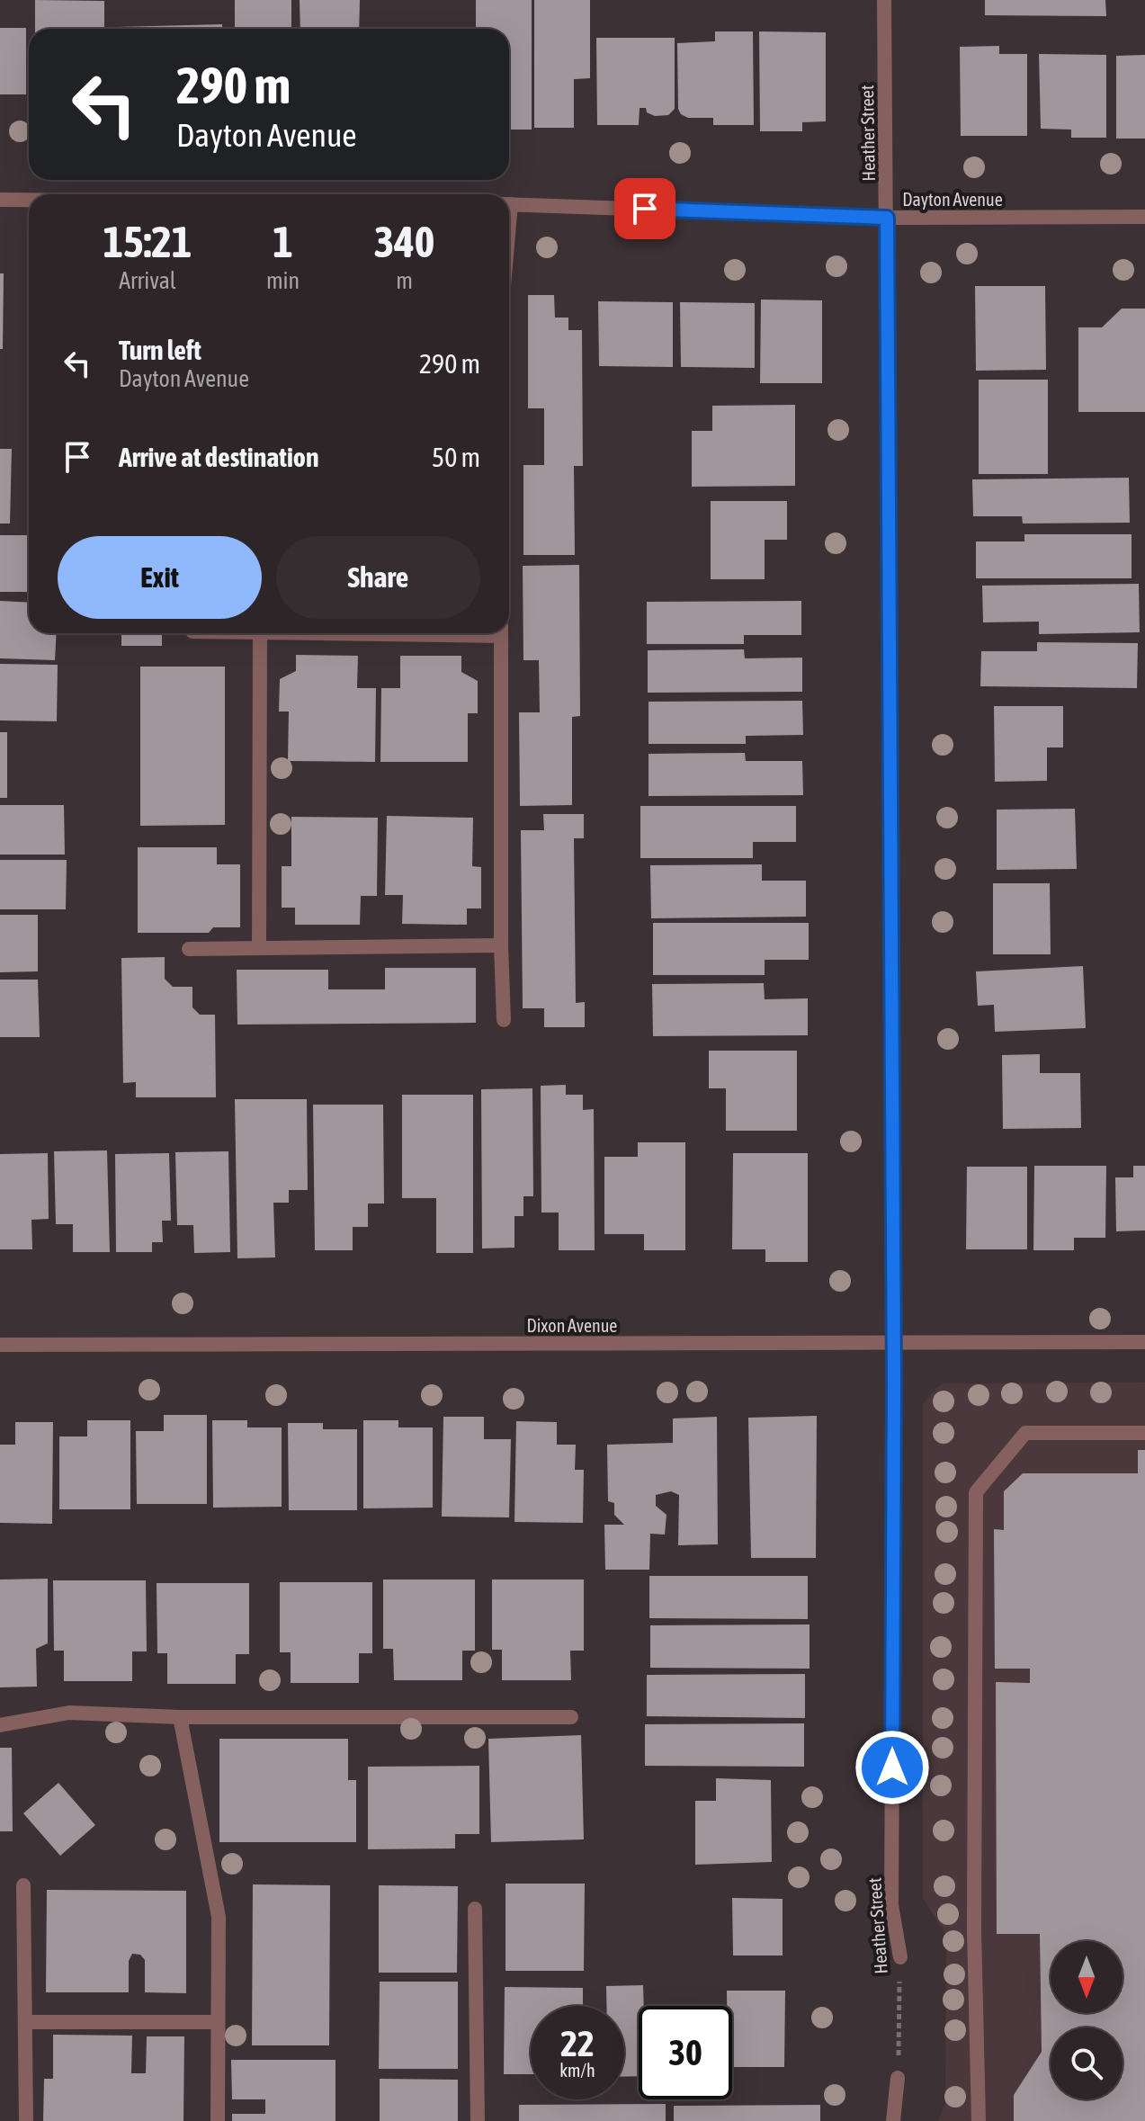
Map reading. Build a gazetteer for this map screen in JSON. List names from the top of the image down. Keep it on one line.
{"streets":{"street":["Heather Street","Dayton Avenue","Dixon Avenue"]},"crossings":[["Heather Street","Dayton Avenue"],["Heather Street","Dixon Avenue"]],"north":"bottom","page":{"turn":["290 m","Dayton Avenue"],"eta":["15:21","Arrival","1","min","340","m"],"list":[{"name":"Turn left","note":"Dayton Avenue","value":"290 m"},{"name":"Arrive at destination","value":"50 m"}],"buttons":["Exit","Share"],"speed":"22 km/h","limit":"30"}}
